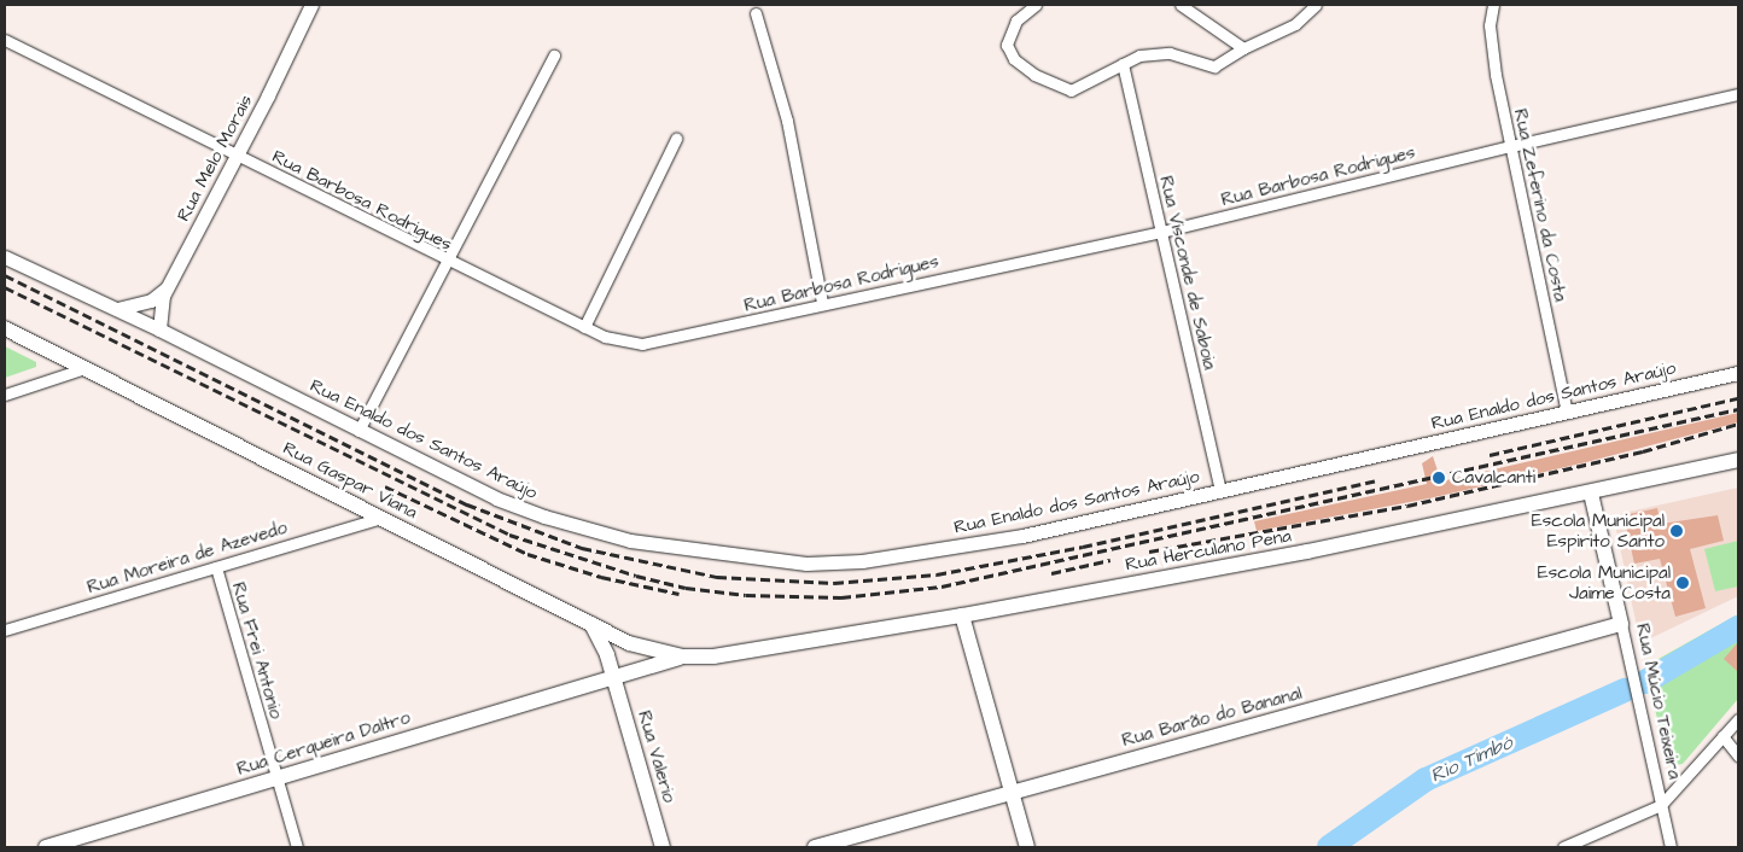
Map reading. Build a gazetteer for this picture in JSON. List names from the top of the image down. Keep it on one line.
{"streets":{"main road":["Rua Gaspar Viana","Rua Herculano Pena","Rua Múcio Teixeira","Rua Barão do Bananal","Rua Cerqueira Daltro","Rua Valerio"],"street":["Rua Melo Morais","Rua Barbosa Rodrigues","Rua Zeferino da Costa","Rua Visconde de Saboia","Rua Enaldo dos Santos Araújo","Rua Moreira de Azevedo","Rua Frei Antonio"]},"crossings":[["Rua Melo Morais","Rua Barbosa Rodrigues"],["Rua Melo Morais","Rua Enaldo dos Santos Araújo"],["Rua Barbosa Rodrigues","Rua Zeferino da Costa"],["Rua Barbosa Rodrigues","Rua Visconde de Saboia"],["Rua Zeferino da Costa","Rua Enaldo dos Santos Araújo"],["Rua Visconde de Saboia","Rua Enaldo dos Santos Araújo"],["Rua Gaspar Viana","Rua Herculano Pena"],["Rua Gaspar Viana","Rua Moreira de Azevedo"],["Rua Gaspar Viana","Rua Cerqueira Daltro"],["Rua Herculano Pena","Rua Múcio Teixeira"],["Rua Herculano Pena","Rua Cerqueira Daltro"],["Rua Moreira de Azevedo","Rua Frei Antonio"],["Rua Frei Antonio","Rua Cerqueira Daltro"],["Rua Múcio Teixeira","Rua Barão do Bananal"],["Rua Cerqueira Daltro","Rua Valerio"]],"water":["Rio Timbó"],"places":["Cavalcanti","Escola Municipal Espirito Santo","Escola Municipal Jaime Costa"]}
